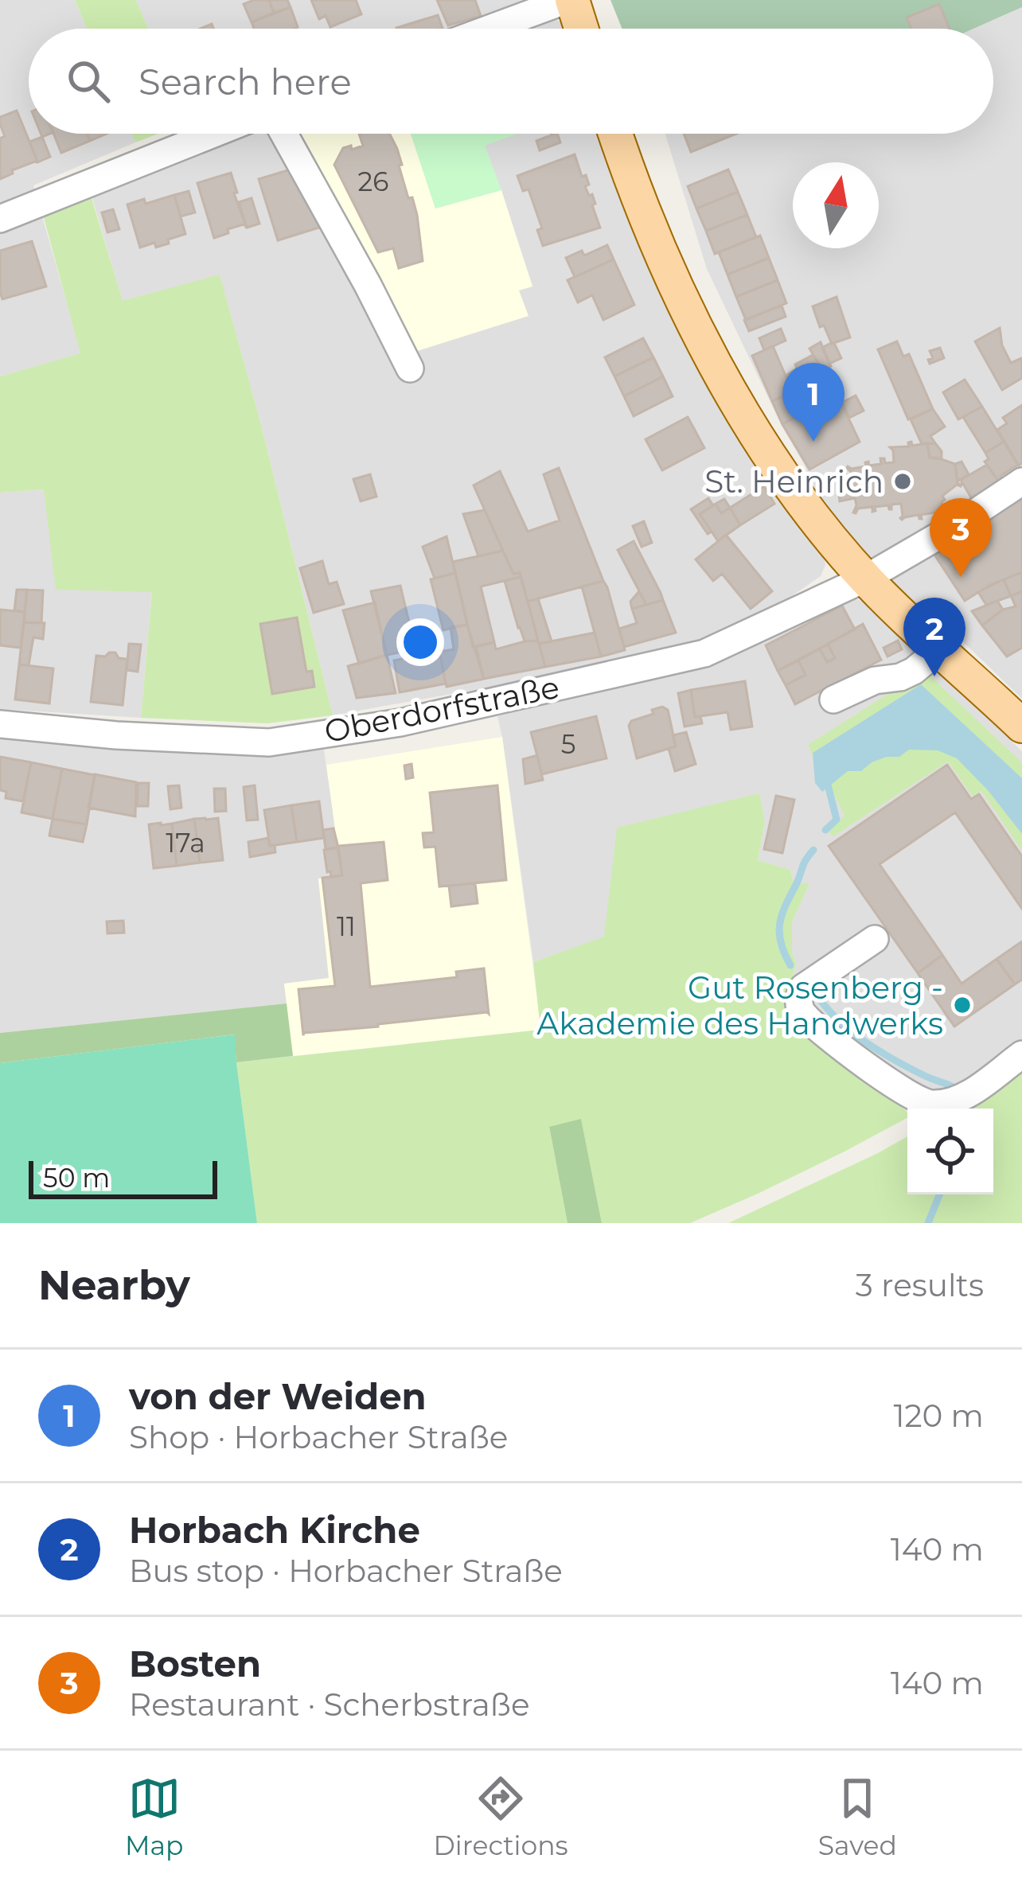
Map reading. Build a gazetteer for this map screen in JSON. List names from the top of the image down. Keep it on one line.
{"streets":{"street":["Oberdorfstraße"]},"places":["St. Heinrich","Gut Rosenberg - Akademie des Handwerks"],"house_numbers":["26","5","17a","11"],"scale_bar":"50 m","north":"top","page":{"search":"Search here","pins":["1","3","2"],"scale":"50 m","heading":["Nearby","3 results"],"list":[{"mark":"1","name":"von der Weiden","note":"Shop · Horbacher Straße","value":"120 m"},{"mark":"2","name":"Horbach Kirche","note":"Bus stop · Horbacher Straße","value":"140 m"},{"mark":"3","name":"Bosten","note":"Restaurant · Scherbstraße","value":"140 m"}],"nav":["Map","Directions","Saved"]}}
